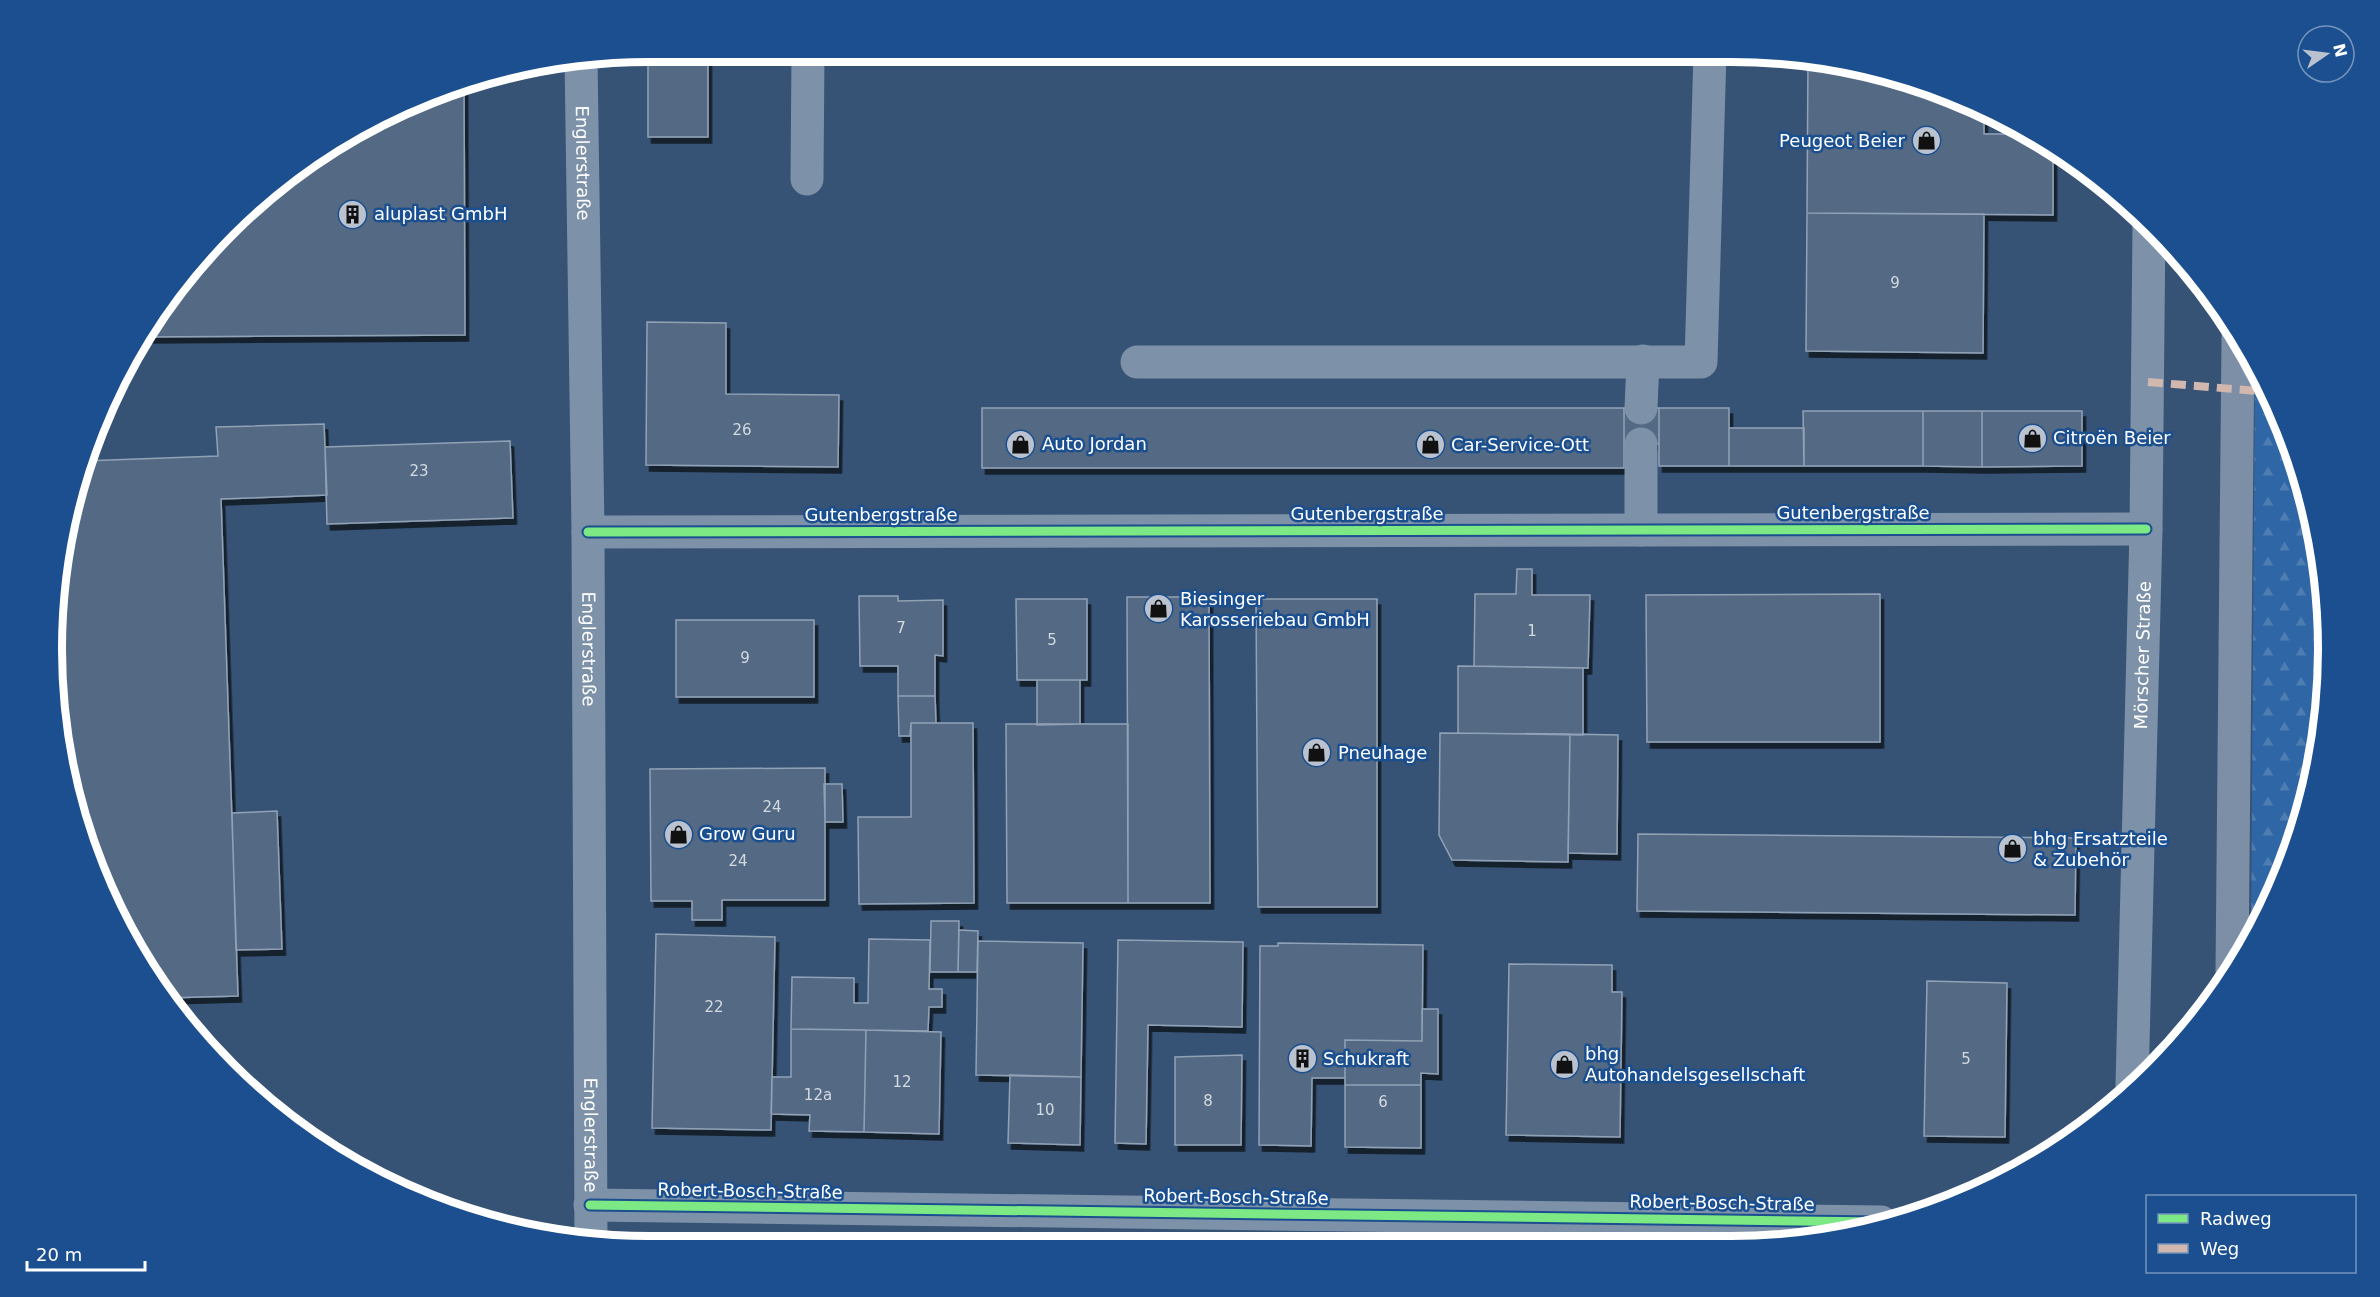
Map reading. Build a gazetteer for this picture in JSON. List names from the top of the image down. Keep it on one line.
{"streets":{"street":["Englerstraße","Gutenbergstraße","Mörscher Straße","Robert-Bosch-Straße"]},"crossings":[["Englerstraße","Gutenbergstraße"],["Englerstraße","Robert-Bosch-Straße"],["Gutenbergstraße","Mörscher Straße"]],"places":{"shop":["Peugeot Beier","Citroën Beier","Auto Jordan","Car-Service-Ott","Biesinger Karosseriebau GmbH","Pneuhage","Grow Guru","bhg Ersatzteile & Zubehör","bhg Autohandelsgesellschaft"],"building":["aluplast GmbH","Schukraft"]},"house_numbers":["9","26","23","7","1","5","9","24","24","22","5","12","12a","8","6","10"],"legend":["Radweg","Weg"],"scale_bar":"20 m","north":"right"}
